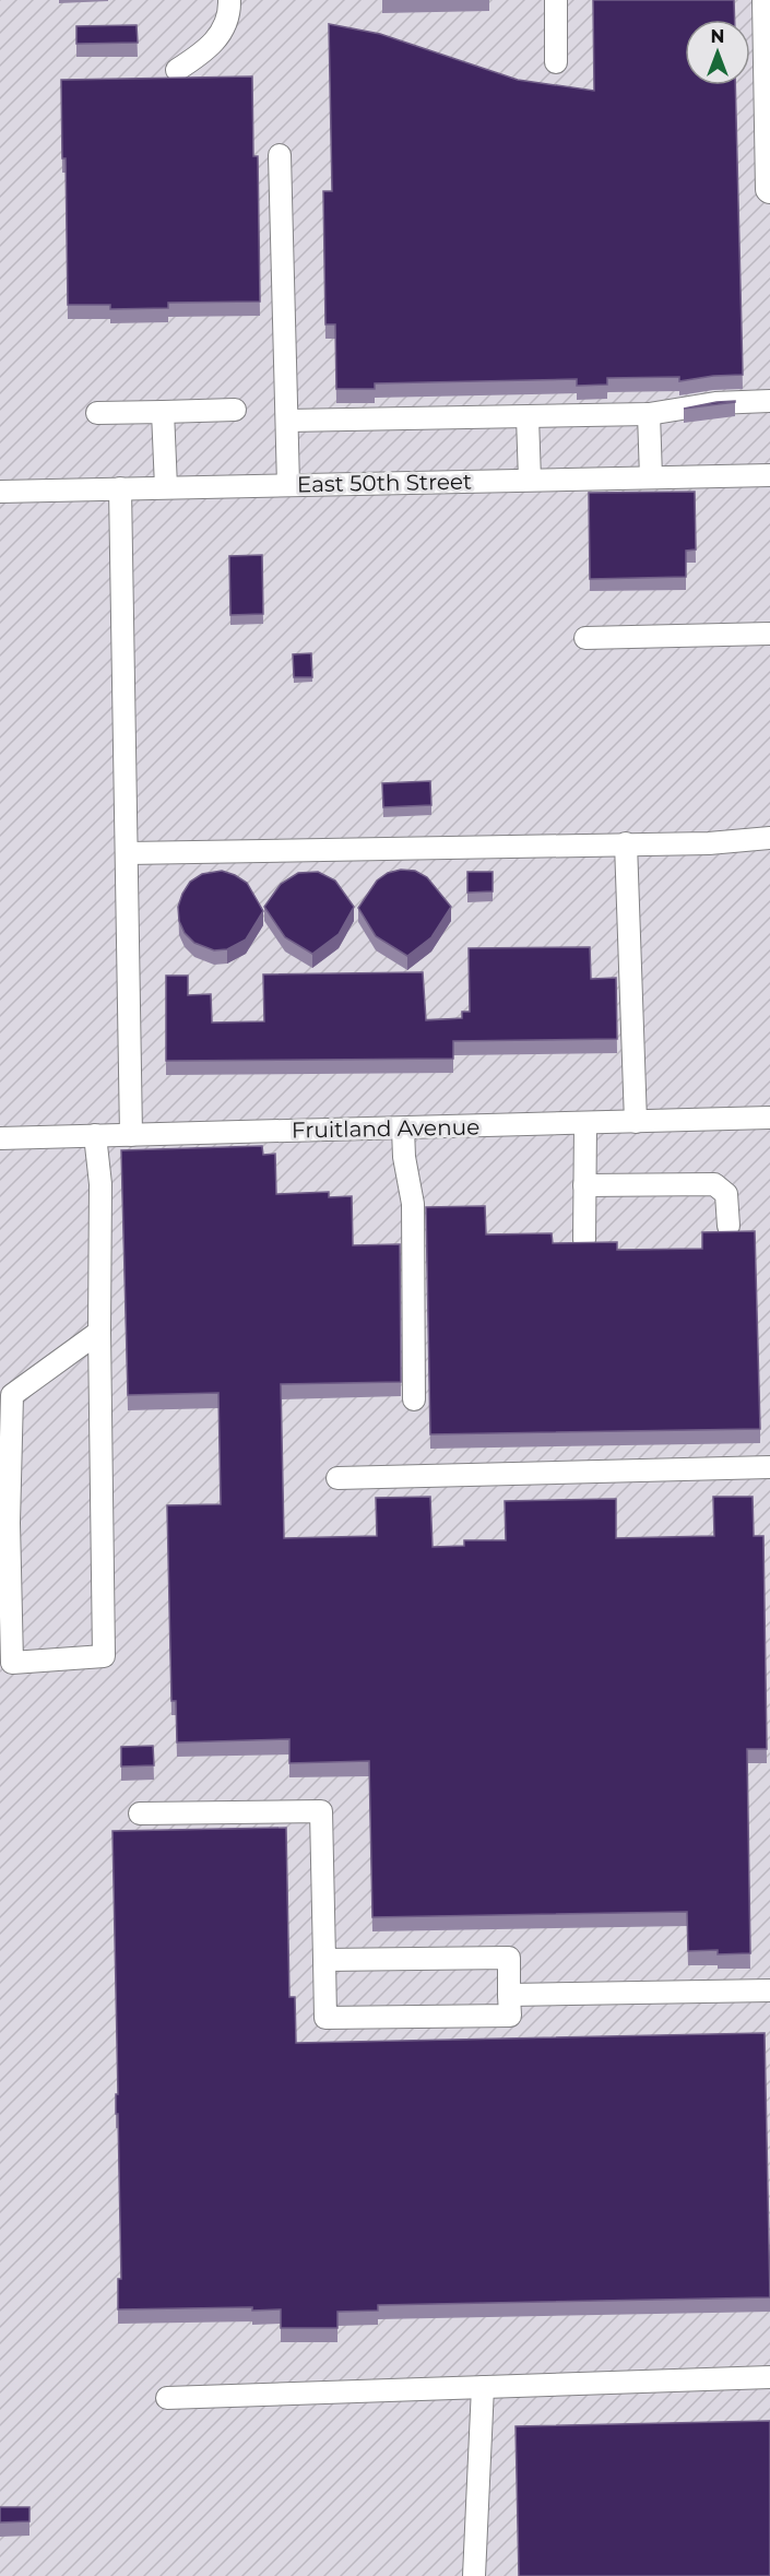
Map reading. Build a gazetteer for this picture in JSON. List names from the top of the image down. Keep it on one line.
{"streets":{"street":["East 50th Street","Fruitland Avenue"]},"north":"top"}
